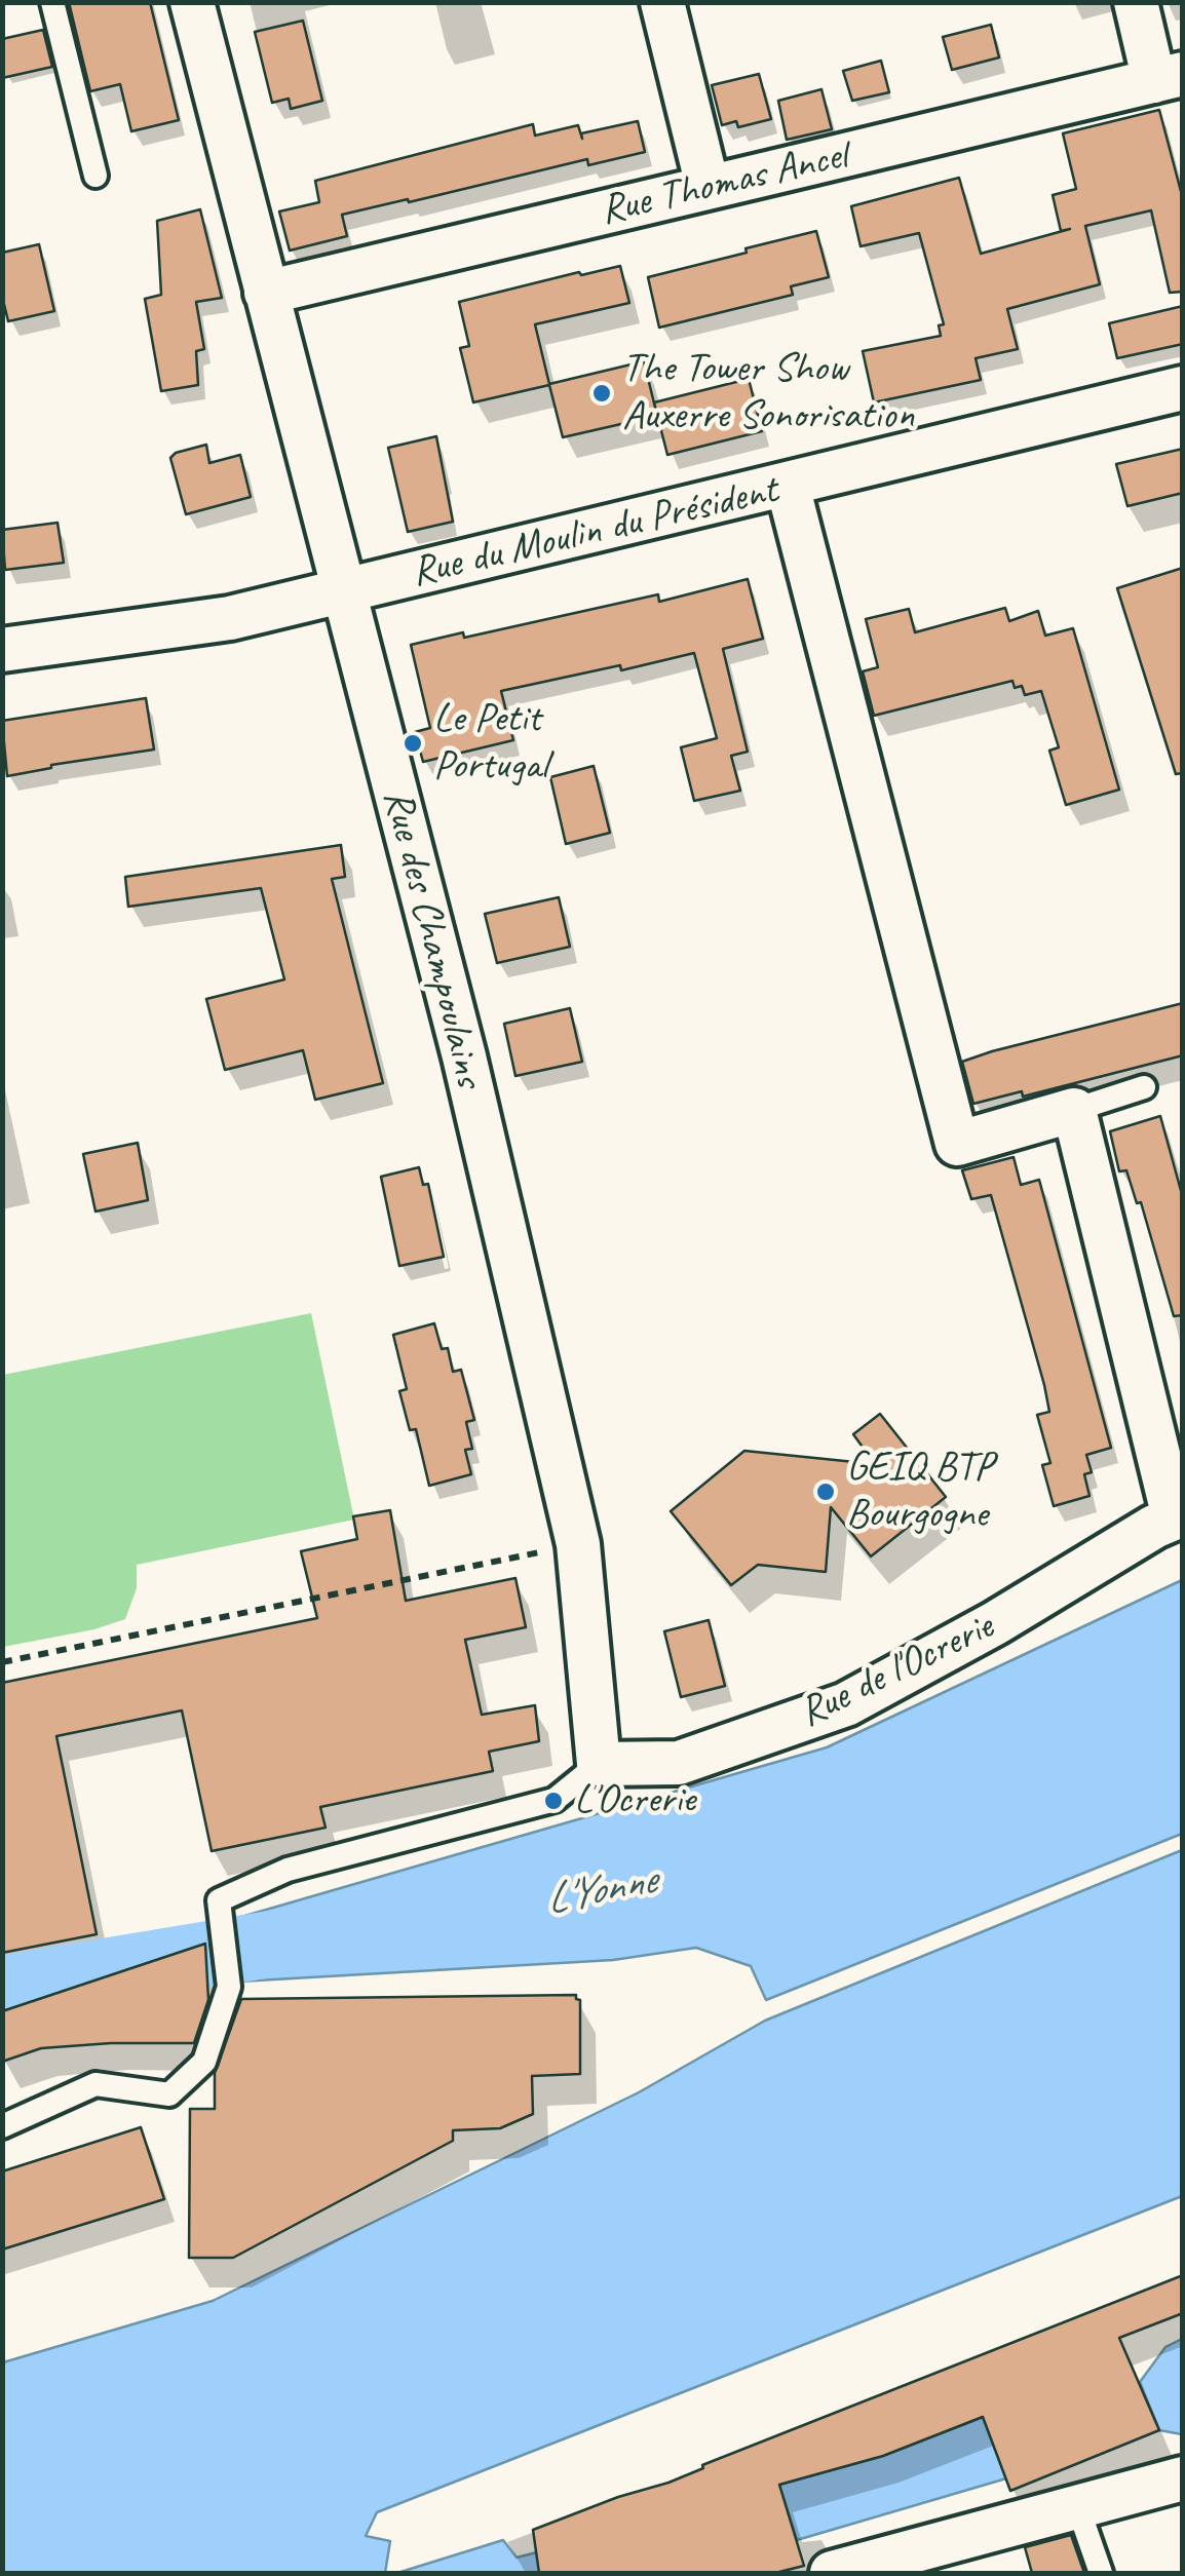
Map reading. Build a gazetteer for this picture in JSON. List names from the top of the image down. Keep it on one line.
{"streets":{"street":["Rue Thomas Ancel","Rue du Moulin du Président","Rue des Champoulains","Rue de l'Ocrerie"]},"crossings":[["Rue Thomas Ancel","Rue des Champoulains"],["Rue du Moulin du Président","Rue des Champoulains"],["Rue des Champoulains","Rue de l'Ocrerie"]],"water":["L'Yonne"],"places":["The Tower Show Auxerre Sonorisation","Le Petit Portugal","GEIQ BTP Bourgogne","L'Ocrerie"]}
